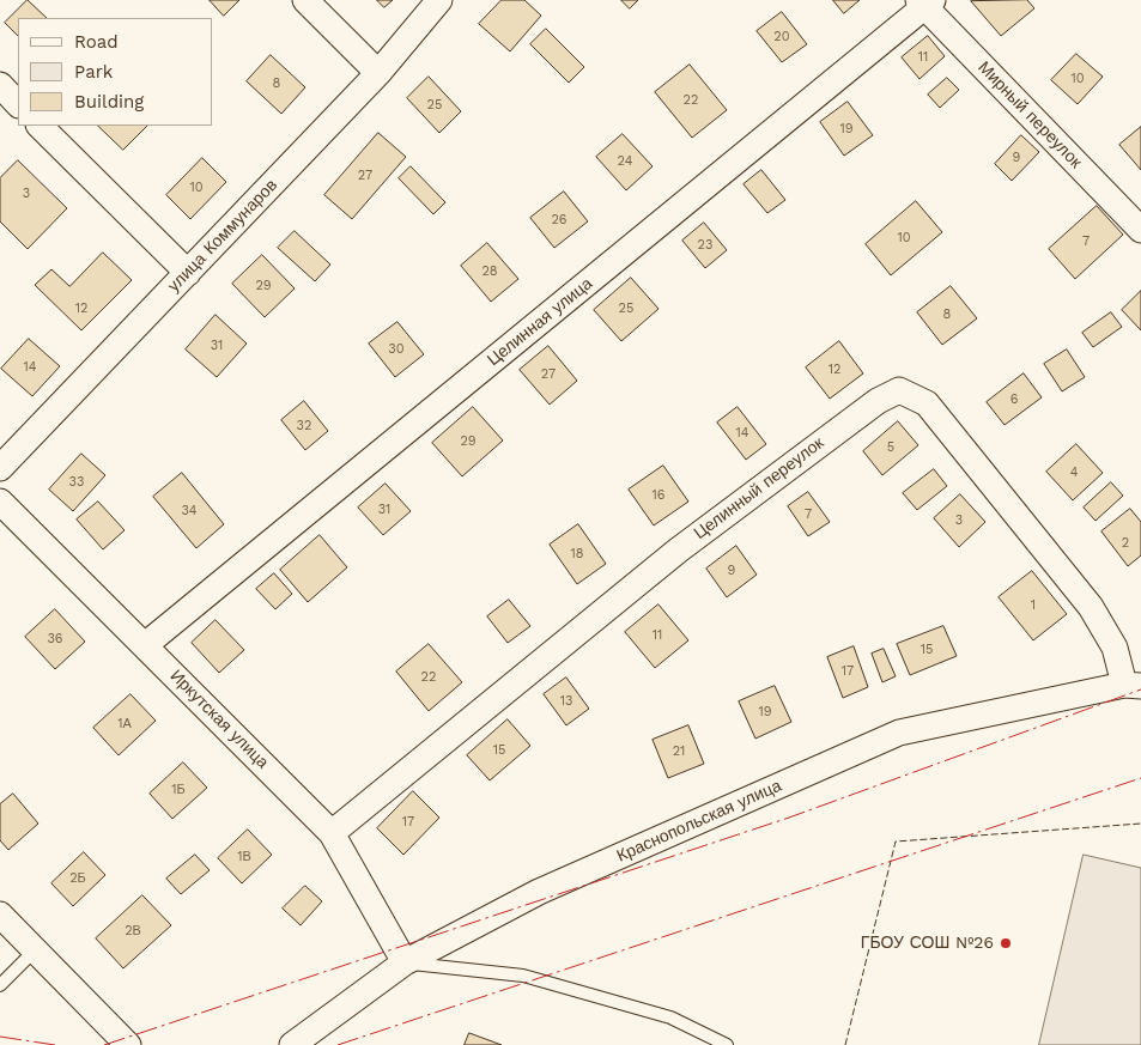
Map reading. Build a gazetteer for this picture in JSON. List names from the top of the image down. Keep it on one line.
{"streets":{"street":["Мирный переулок","улица Коммунаров","Целинная улица","Целинный переулок","Иркутская улица","Краснопольская улица"]},"crossings":[["Мирный переулок","Целинная улица"],["Целинная улица","Иркутская улица"],["Целинный переулок","Иркутская улица"],["Целинный переулок","Краснопольская улица"],["Иркутская улица","Краснопольская улица"]],"places":["ГБОУ СОШ №26"],"house_numbers":["20","11","10","8","22","25","19","9","24","27","10","3","26","10","7","23","28","29","12","25","8","31","30","14","12","27","6","32","14","29","5","4","33","16","31","34","7","3","2","18","9","1","11","36","15","17","22","13","19","1А","15","21","1Б","17","1В","2Б","2В"],"legend":["Road","Park","Building"]}
